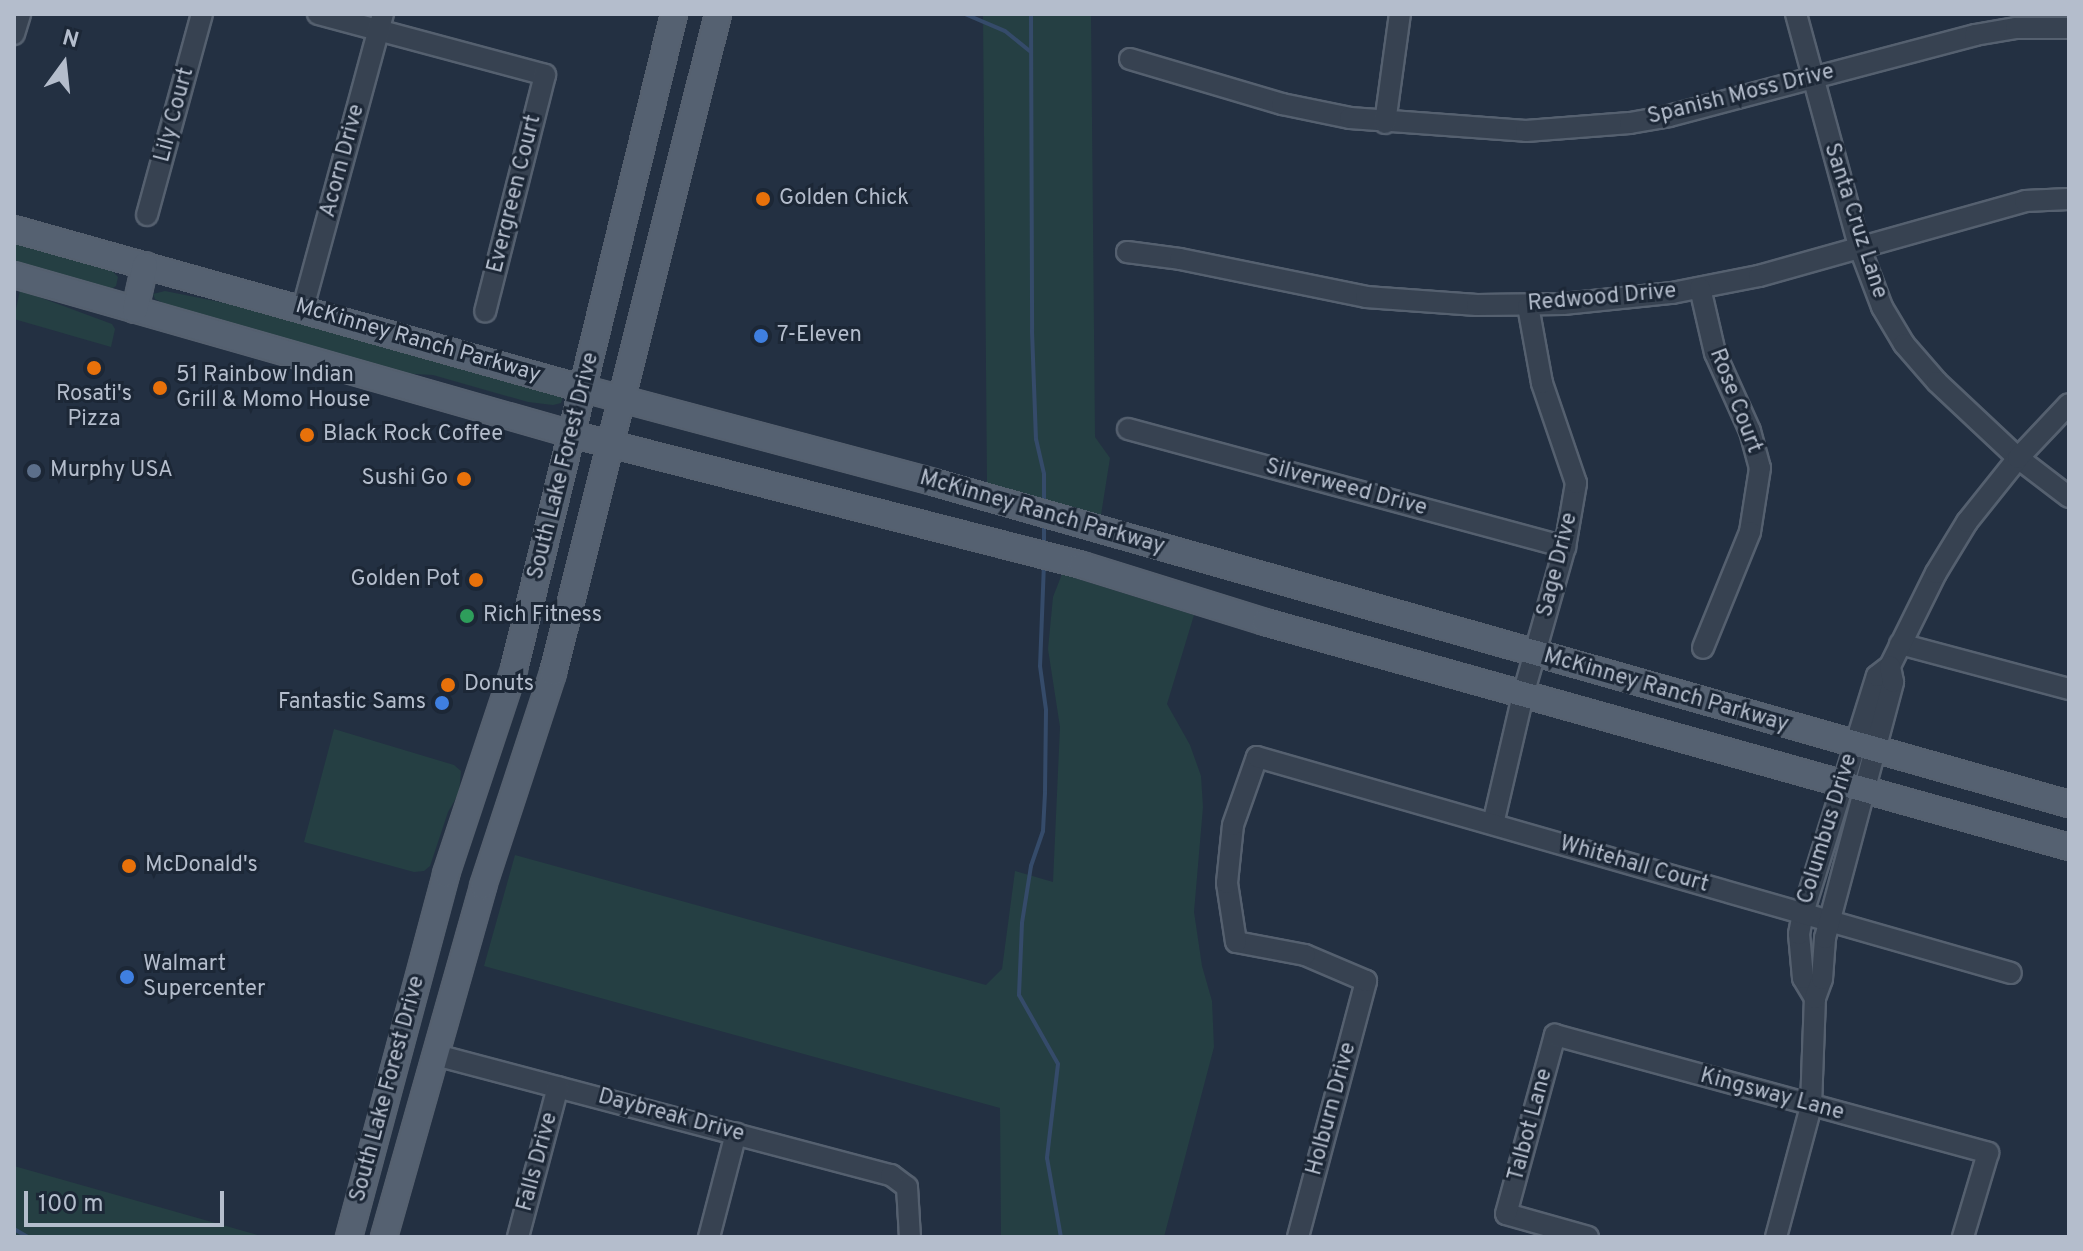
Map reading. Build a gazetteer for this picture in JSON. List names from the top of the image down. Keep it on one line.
{"streets":{"main road":["McKinney Ranch Parkway","South Lake Forest Drive"],"street":["Spanish Moss Drive","Lily Court","Acorn Drive","Evergreen Court","Santa Cruz Lane","Redwood Drive","Rose Court","Silverweed Drive","Sage Drive","Columbus Drive","Whitehall Court","Kingsway Lane","Holburn Drive","Daybreak Drive","Talbot Lane","Falls Drive"]},"crossings":[["Spanish Moss Drive","Santa Cruz Lane"],["Acorn Drive","Evergreen Court"],["Acorn Drive","McKinney Ranch Parkway"],["Santa Cruz Lane","Redwood Drive"],["Santa Cruz Lane","Columbus Drive"],["Redwood Drive","Rose Court"],["Redwood Drive","Sage Drive"],["McKinney Ranch Parkway","South Lake Forest Drive"],["McKinney Ranch Parkway","Sage Drive"],["McKinney Ranch Parkway","Columbus Drive"],["South Lake Forest Drive","Daybreak Drive"],["Silverweed Drive","Sage Drive"],["Sage Drive","Whitehall Court"],["Columbus Drive","Whitehall Court"],["Columbus Drive","Kingsway Lane"],["Whitehall Court","Holburn Drive"],["Kingsway Lane","Talbot Lane"],["Daybreak Drive","Falls Drive"]],"places":["Golden Chick","7-Eleven","Rosati's Pizza","51 Rainbow Indian Grill & Momo House","Black Rock Coffee","Murphy USA","Sushi Go","Golden Pot","Rich Fitness","Donuts","Fantastic Sams","McDonald's","Walmart Supercenter"],"scale_bar":"100 m","north":"top"}
